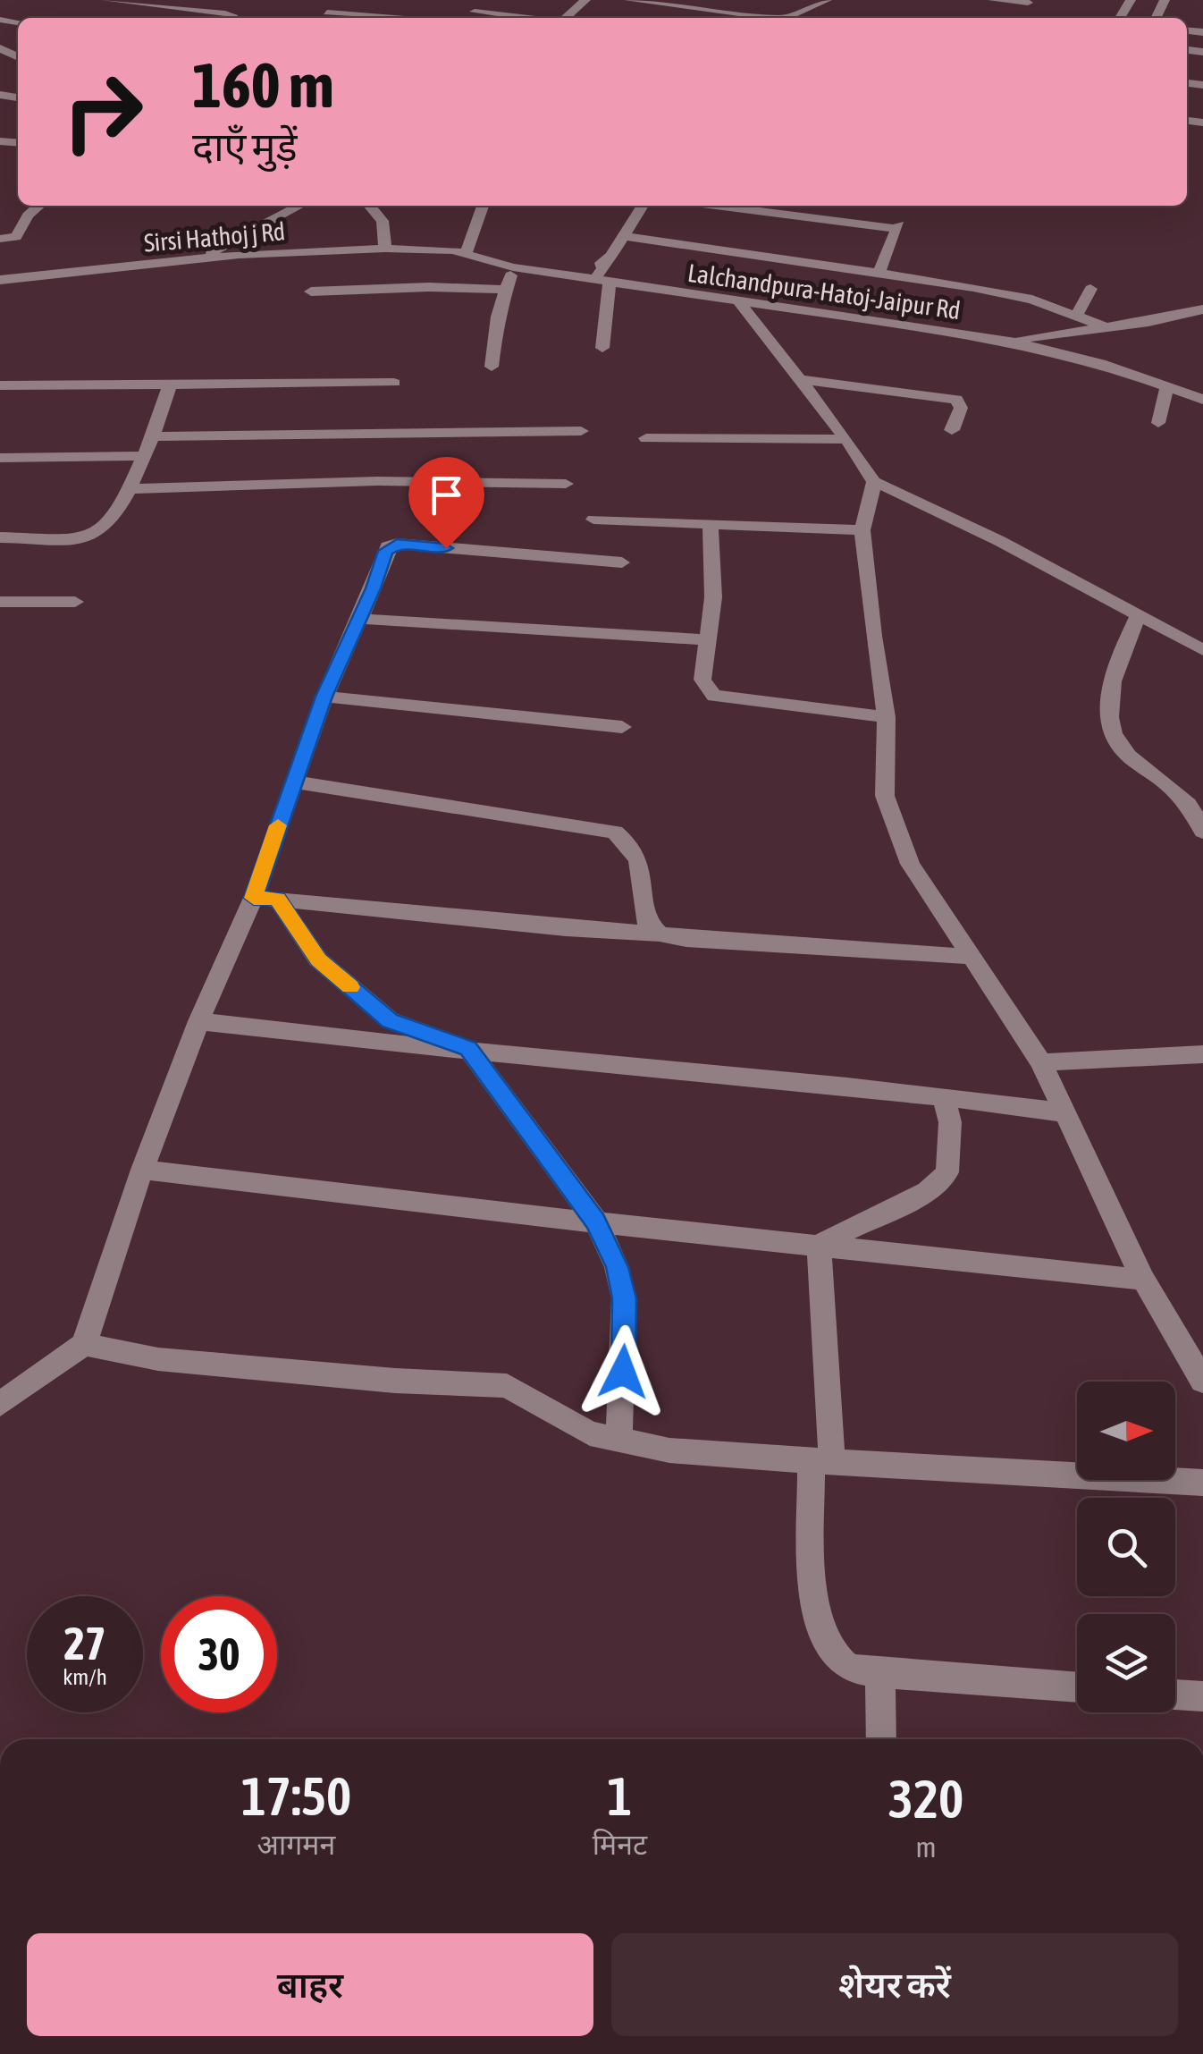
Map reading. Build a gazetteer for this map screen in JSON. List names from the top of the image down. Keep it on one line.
{"streets":{"street":["Sirsi Hathoj j Rd","Lalchandpura-Hatoj-Jaipur Rd"]},"crossings":[["Sirsi Hathoj j Rd","Lalchandpura-Hatoj-Jaipur Rd"]],"north":"right","page":{"turn":["160 m","दाएँ मुड़ें"],"speed":"27 km/h","limit":"30","eta":["17:50","आगमन","1","मिनट","320","m"],"buttons":["बाहर","शेयर करें"]}}
